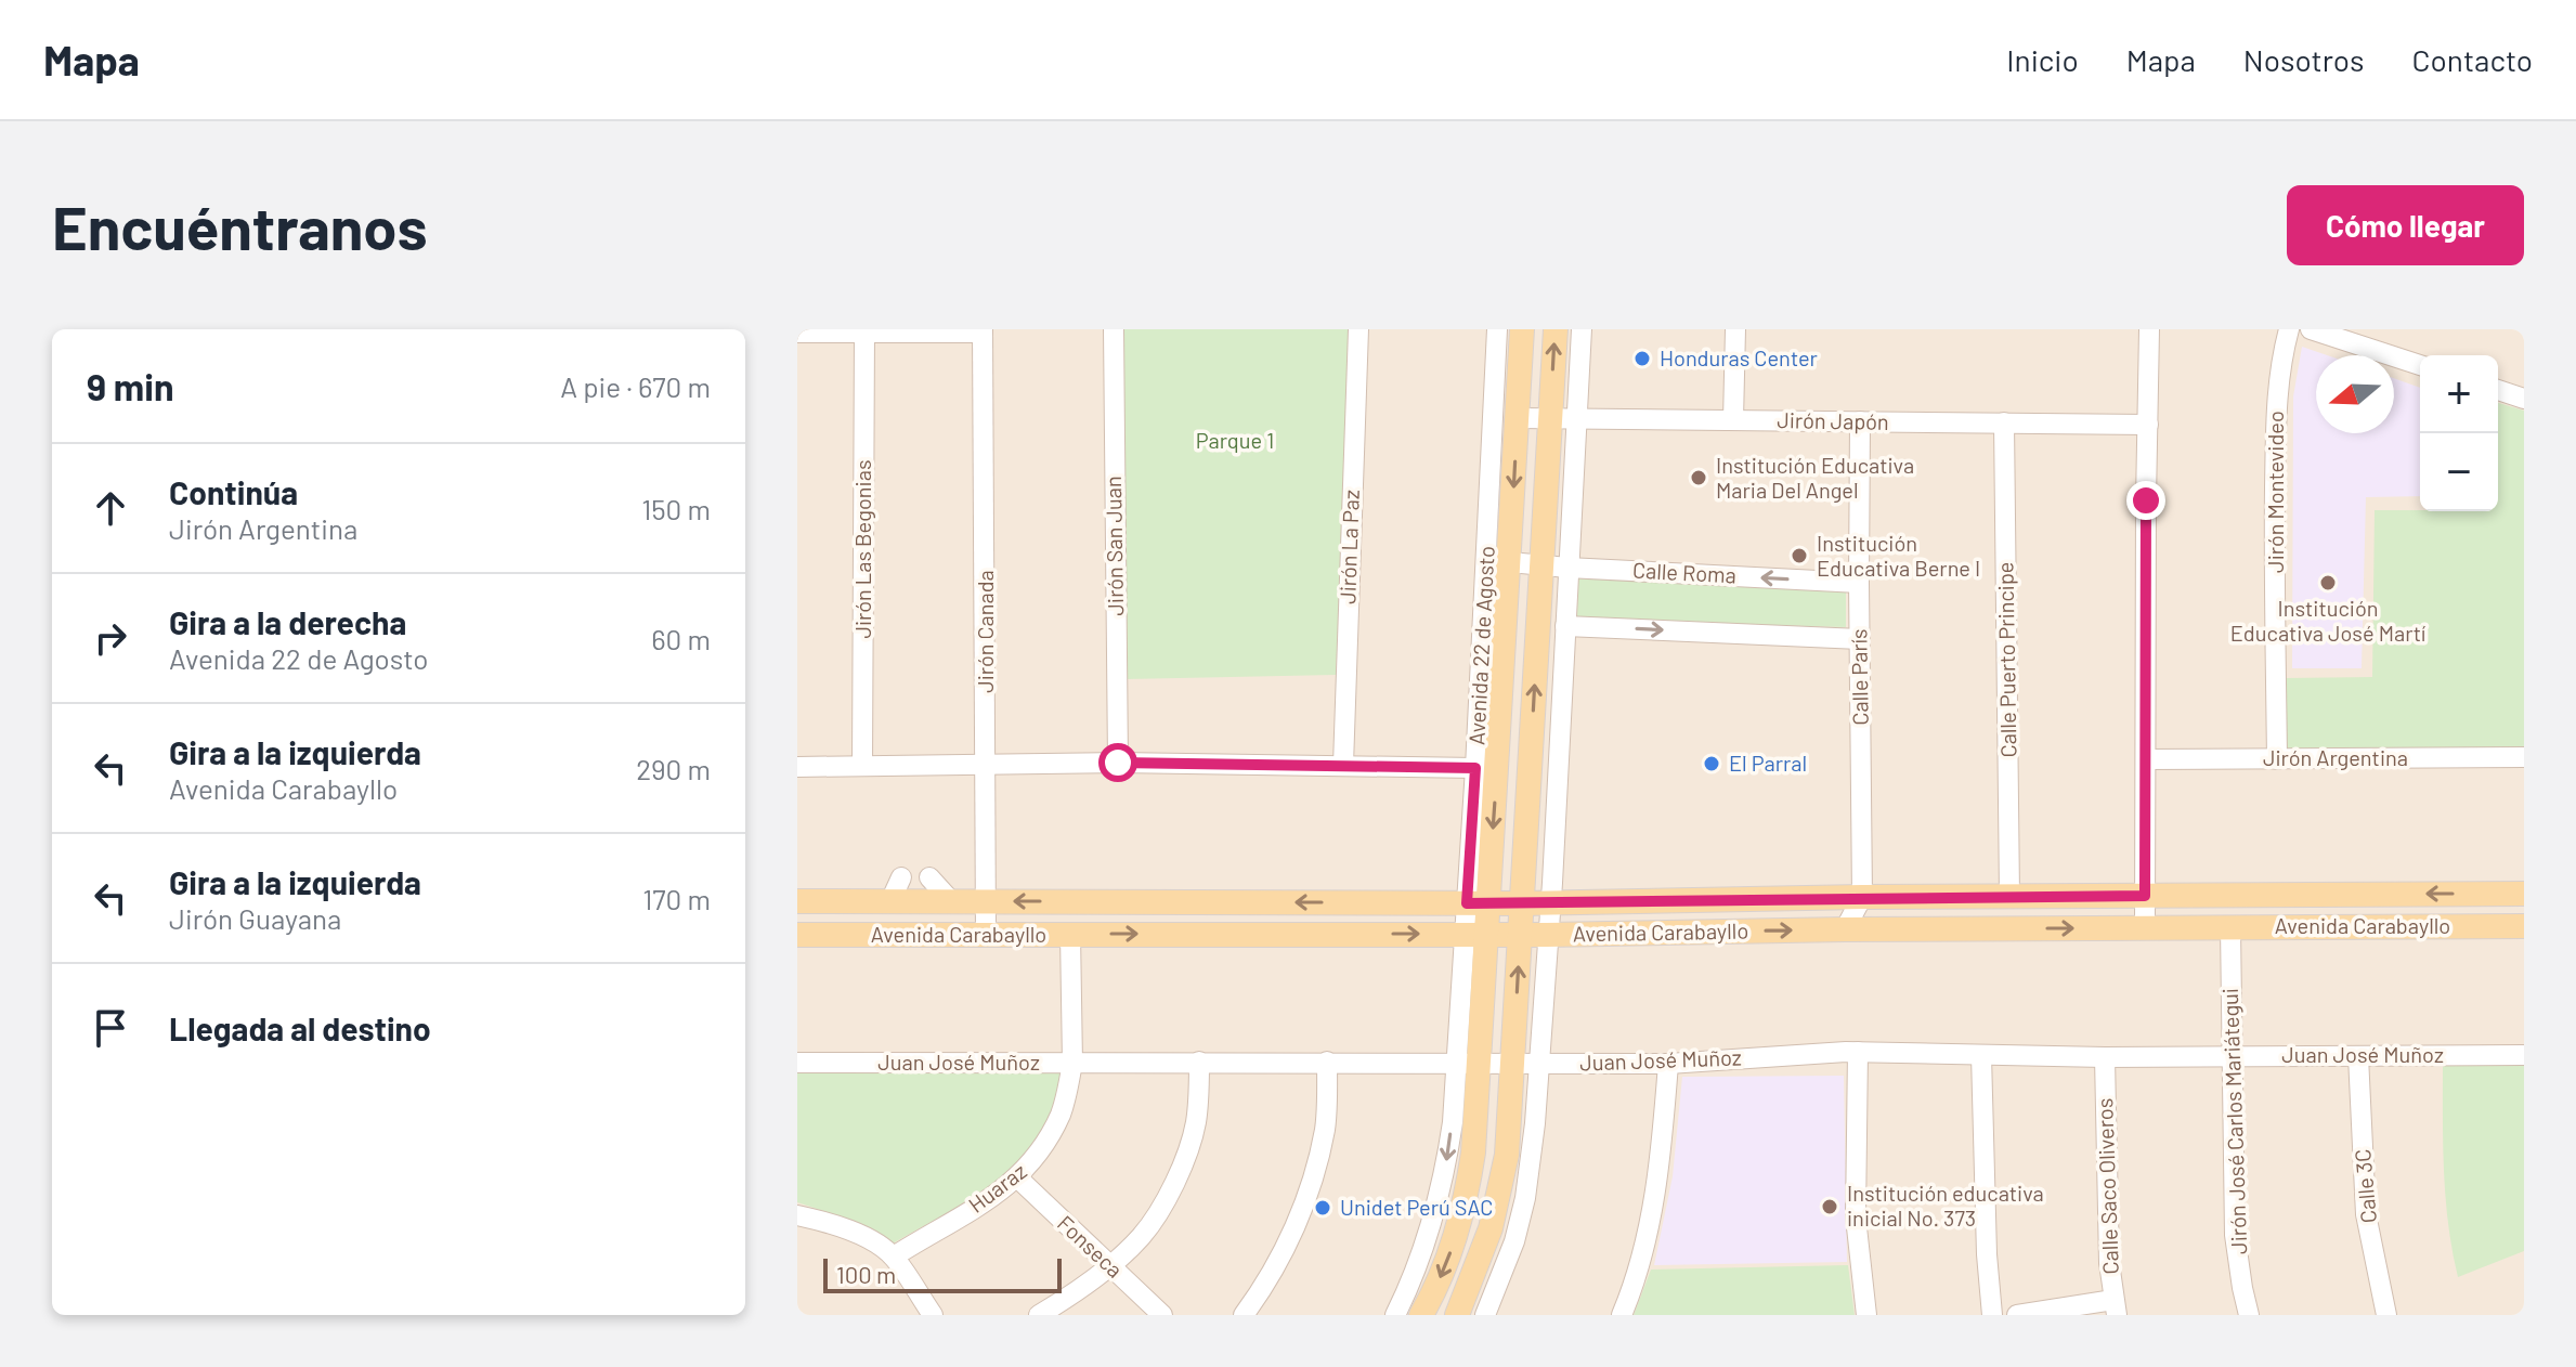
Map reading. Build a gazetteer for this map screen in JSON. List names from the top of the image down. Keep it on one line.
{"streets":{"main road":["Avenida 22 de Agosto","Avenida Carabayllo"],"street":["Jirón Japón","Jirón Montevideo","Jirón San Juan","Jirón La Paz","Jirón Las Begonias","Calle Roma","Jirón Canada","Calle Puerto Principe","Calle París","Jirón Argentina","Juan José Muñoz","Jirón José Carlos Mariátegui","Calle Saco Oliveros","Calle 3C","Huaraz","Fonseca"]},"crossings":[["Jirón Japón","Avenida 22 de Agosto"],["Jirón Japón","Calle Puerto Principe"],["Jirón Japón","Calle París"],["Jirón Montevideo","Jirón Argentina"],["Calle Roma","Avenida 22 de Agosto"],["Calle Roma","Calle París"],["Jirón Canada","Avenida Carabayllo"],["Avenida 22 de Agosto","Avenida Carabayllo"],["Avenida 22 de Agosto","Juan José Muñoz"],["Calle Puerto Principe","Avenida Carabayllo"],["Calle París","Avenida Carabayllo"],["Avenida Carabayllo","Jirón José Carlos Mariátegui"],["Avenida Carabayllo","Huaraz"],["Juan José Muñoz","Jirón José Carlos Mariátegui"],["Juan José Muñoz","Calle Saco Oliveros"],["Juan José Muñoz","Calle 3C"],["Juan José Muñoz","Huaraz"],["Huaraz","Fonseca"]],"parks":["Parque 1"],"places":["Honduras Center","Institución Educativa Maria Del Angel","Institución Educativa Berne I","Institución Educativa José Martí","El Parral","Institución educativa inicial No. 373","Unidet Perú SAC"],"scale_bar":"100 m","north":"left","page":{"header":"Mapa","nav":["Inicio","Mapa","Nosotros","Contacto"],"buttons":"Cómo llegar","title":"Encuéntranos","heading":["9 min","A pie · 670 m"],"map_buttons":["+","−"],"list":[["Continúa","Jirón Argentina","150 m"],["Gira a la derecha","Avenida 22 de Agosto","60 m"],["Gira a la izquierda","Avenida Carabayllo","290 m"],["Gira a la izquierda","Jirón Guayana","170 m"],"Llegada al destino"],"scale":"100 m"}}
